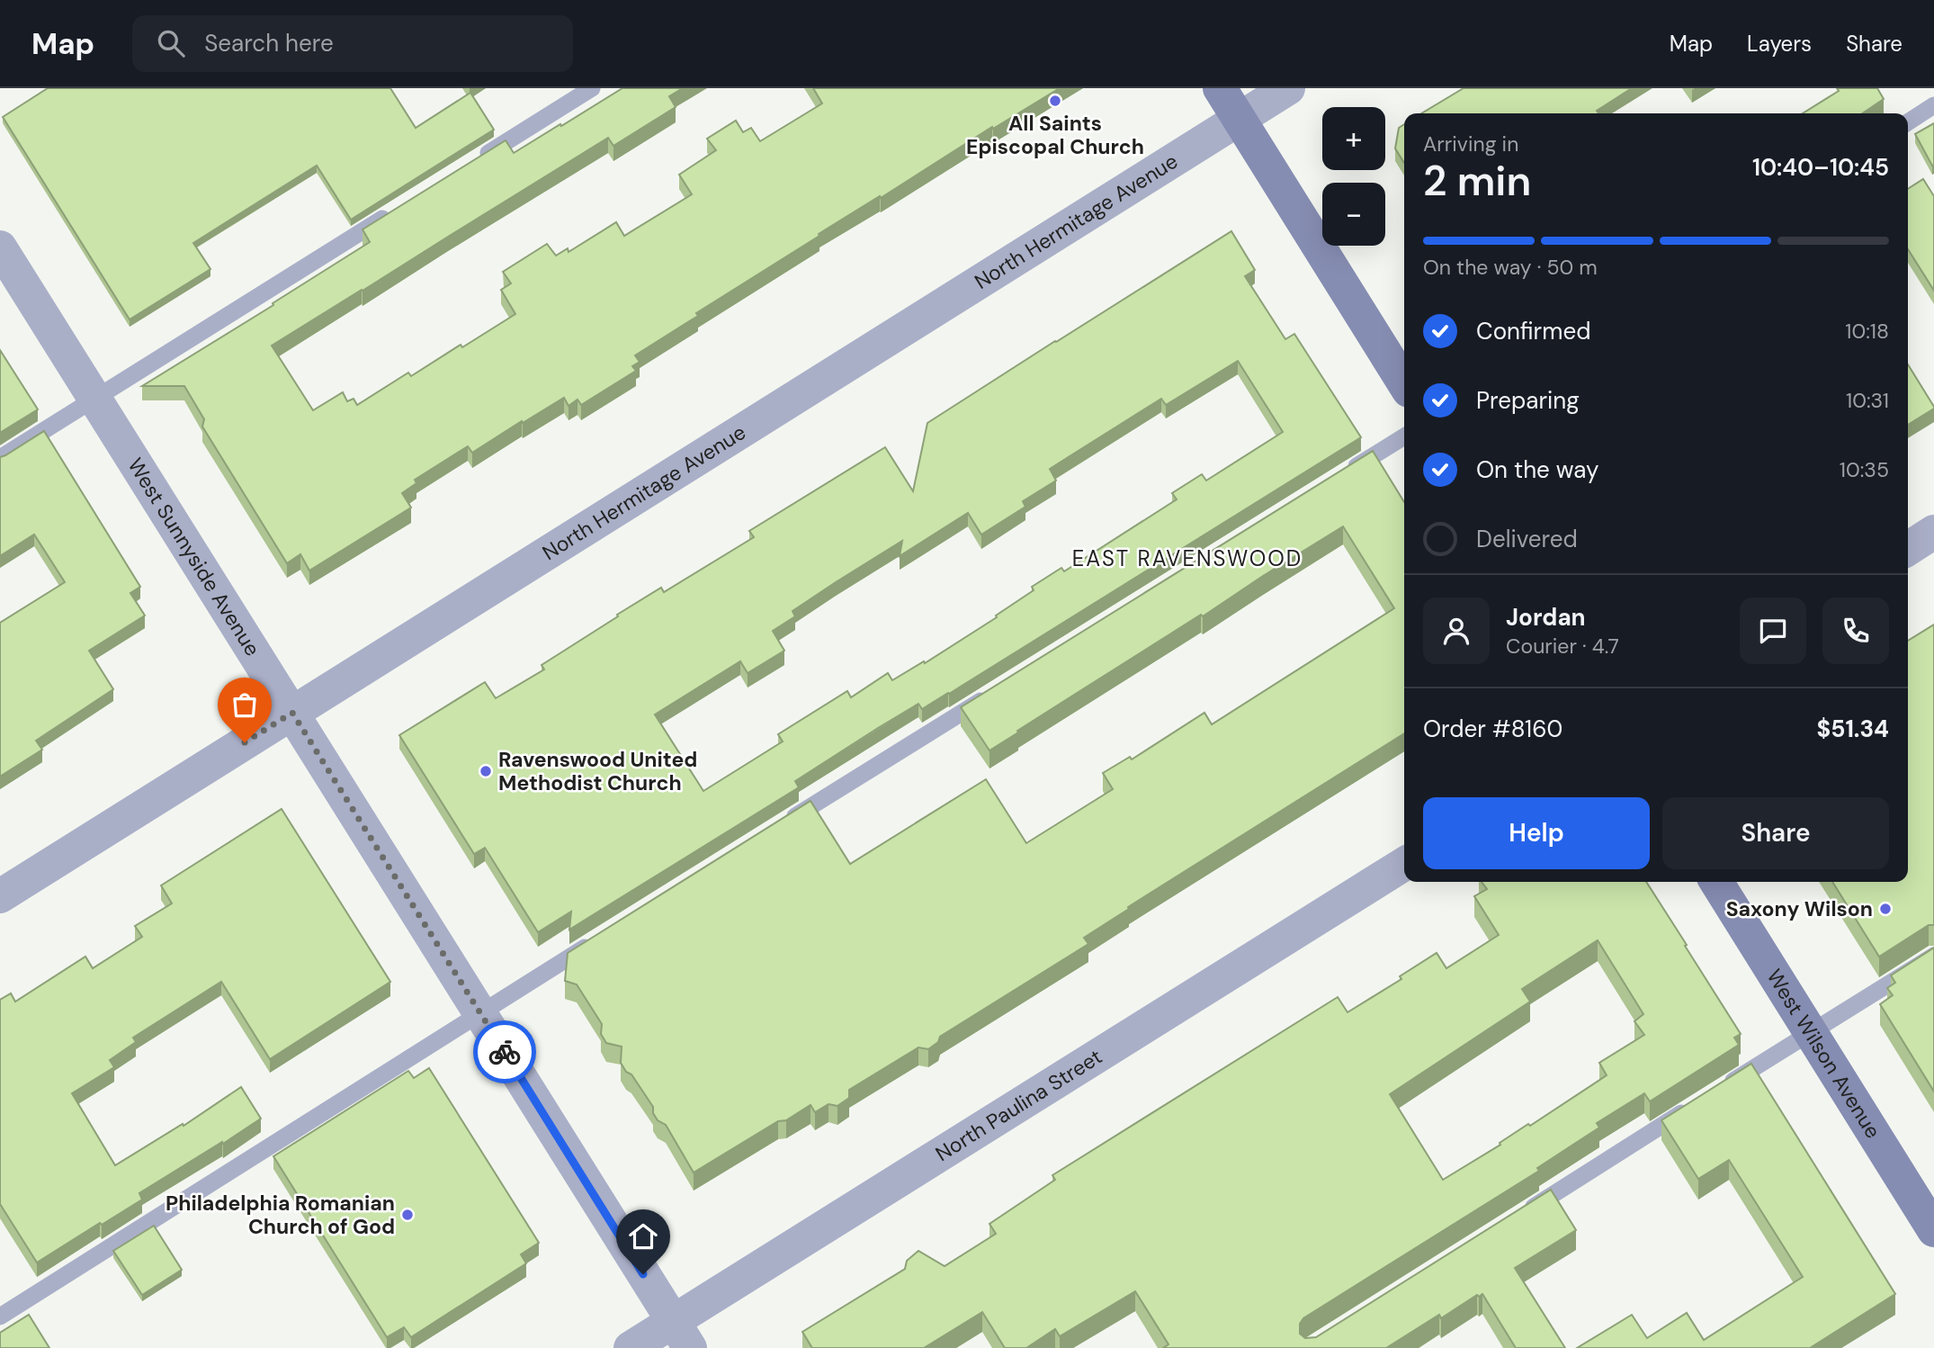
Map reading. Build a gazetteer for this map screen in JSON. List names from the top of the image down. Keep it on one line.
{"streets":{"street":["North Hermitage Avenue","West Sunnyside Avenue","West Wilson Avenue","North Paulina Street"]},"crossings":[["North Hermitage Avenue","West Sunnyside Avenue"],["West Sunnyside Avenue","North Paulina Street"]],"districts":["EAST RAVENSWOOD"],"places":["All Saints Episcopal Church","Ravenswood United Methodist Church","Saxony Wilson","Philadelphia Romanian Church of God"],"page":{"header":"Map","search":"Search here","nav":["Map","Layers","Share"],"map_buttons":["+","−"],"heading":["2 min","Arriving in","10:40–10:45"],"panel":["Jordan","Courier · 4.7","Order #8160","$51.34"],"bar":"On the way · 50 m","list":[["Confirmed","10:18"],["Preparing","10:31"],["On the way","10:35"],"Delivered"],"buttons":["Help","Share"]}}
